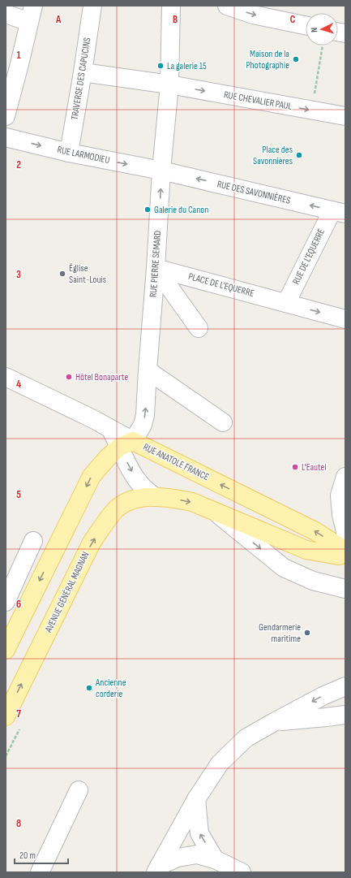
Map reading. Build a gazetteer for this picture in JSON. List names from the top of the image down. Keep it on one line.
{"streets":{"main road":["RUE ANATOLE FRANCE","AVENUE GÉNÉRAL MAGNAN"],"street":["TRAVERSE DES CAPUCINS","RUE CHEVALIER PAUL","RUE LARMODIEU","RUE DES SAVONNIÈRES","RUE DE L'EQUERRE","RUE PIERRE SEMARD","PLACE DE L'EQUERRE"]},"crossings":[["TRAVERSE DES CAPUCINS","RUE CHEVALIER PAUL"],["TRAVERSE DES CAPUCINS","RUE LARMODIEU"],["RUE CHEVALIER PAUL","RUE PIERRE SEMARD"],["RUE LARMODIEU","RUE DES SAVONNIÈRES"],["RUE LARMODIEU","RUE PIERRE SEMARD"],["RUE DES SAVONNIÈRES","RUE DE L'EQUERRE"],["RUE DES SAVONNIÈRES","RUE PIERRE SEMARD"],["RUE DE L'EQUERRE","PLACE DE L'EQUERRE"],["RUE PIERRE SEMARD","PLACE DE L'EQUERRE"],["RUE PIERRE SEMARD","RUE ANATOLE FRANCE"]],"one_way":["RUE LARMODIEU","RUE DES SAVONNIÈRES","RUE PIERRE SEMARD"],"places":["Maison de la Photographie","La galerie 15","Place des Savonnières","Galerie du Canon","Église Saint-Louis","Hôtel Bonaparte","L'Eautel","Gendarmerie maritime","Ancienne corderie"],"scale_bar":"20 m","north":"left","grid":{"columns":["A","B","C"],"rows":["1","2","3","4","5","6","7","8"]}}
